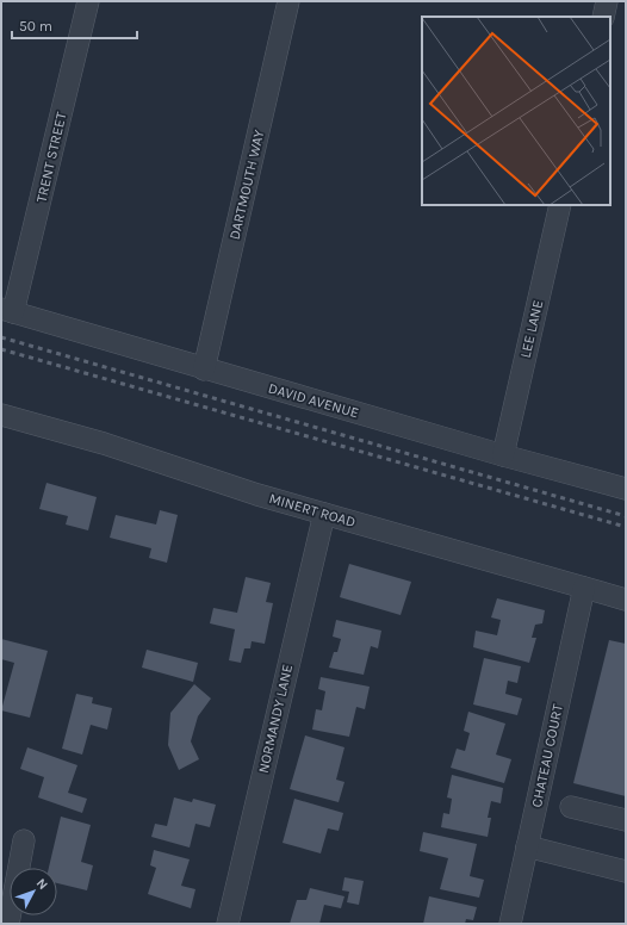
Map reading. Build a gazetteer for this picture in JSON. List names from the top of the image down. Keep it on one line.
{"streets":{"street":["TRENT STREET","DARTMOUTH WAY","LEE LANE","DAVID AVENUE","MINERT ROAD","NORMANDY LANE","CHATEAU COURT"]},"crossings":[["TRENT STREET","DAVID AVENUE"],["DARTMOUTH WAY","DAVID AVENUE"],["LEE LANE","DAVID AVENUE"],["MINERT ROAD","NORMANDY LANE"],["MINERT ROAD","CHATEAU COURT"]],"scale_bar":"50 m","north":"top right"}
